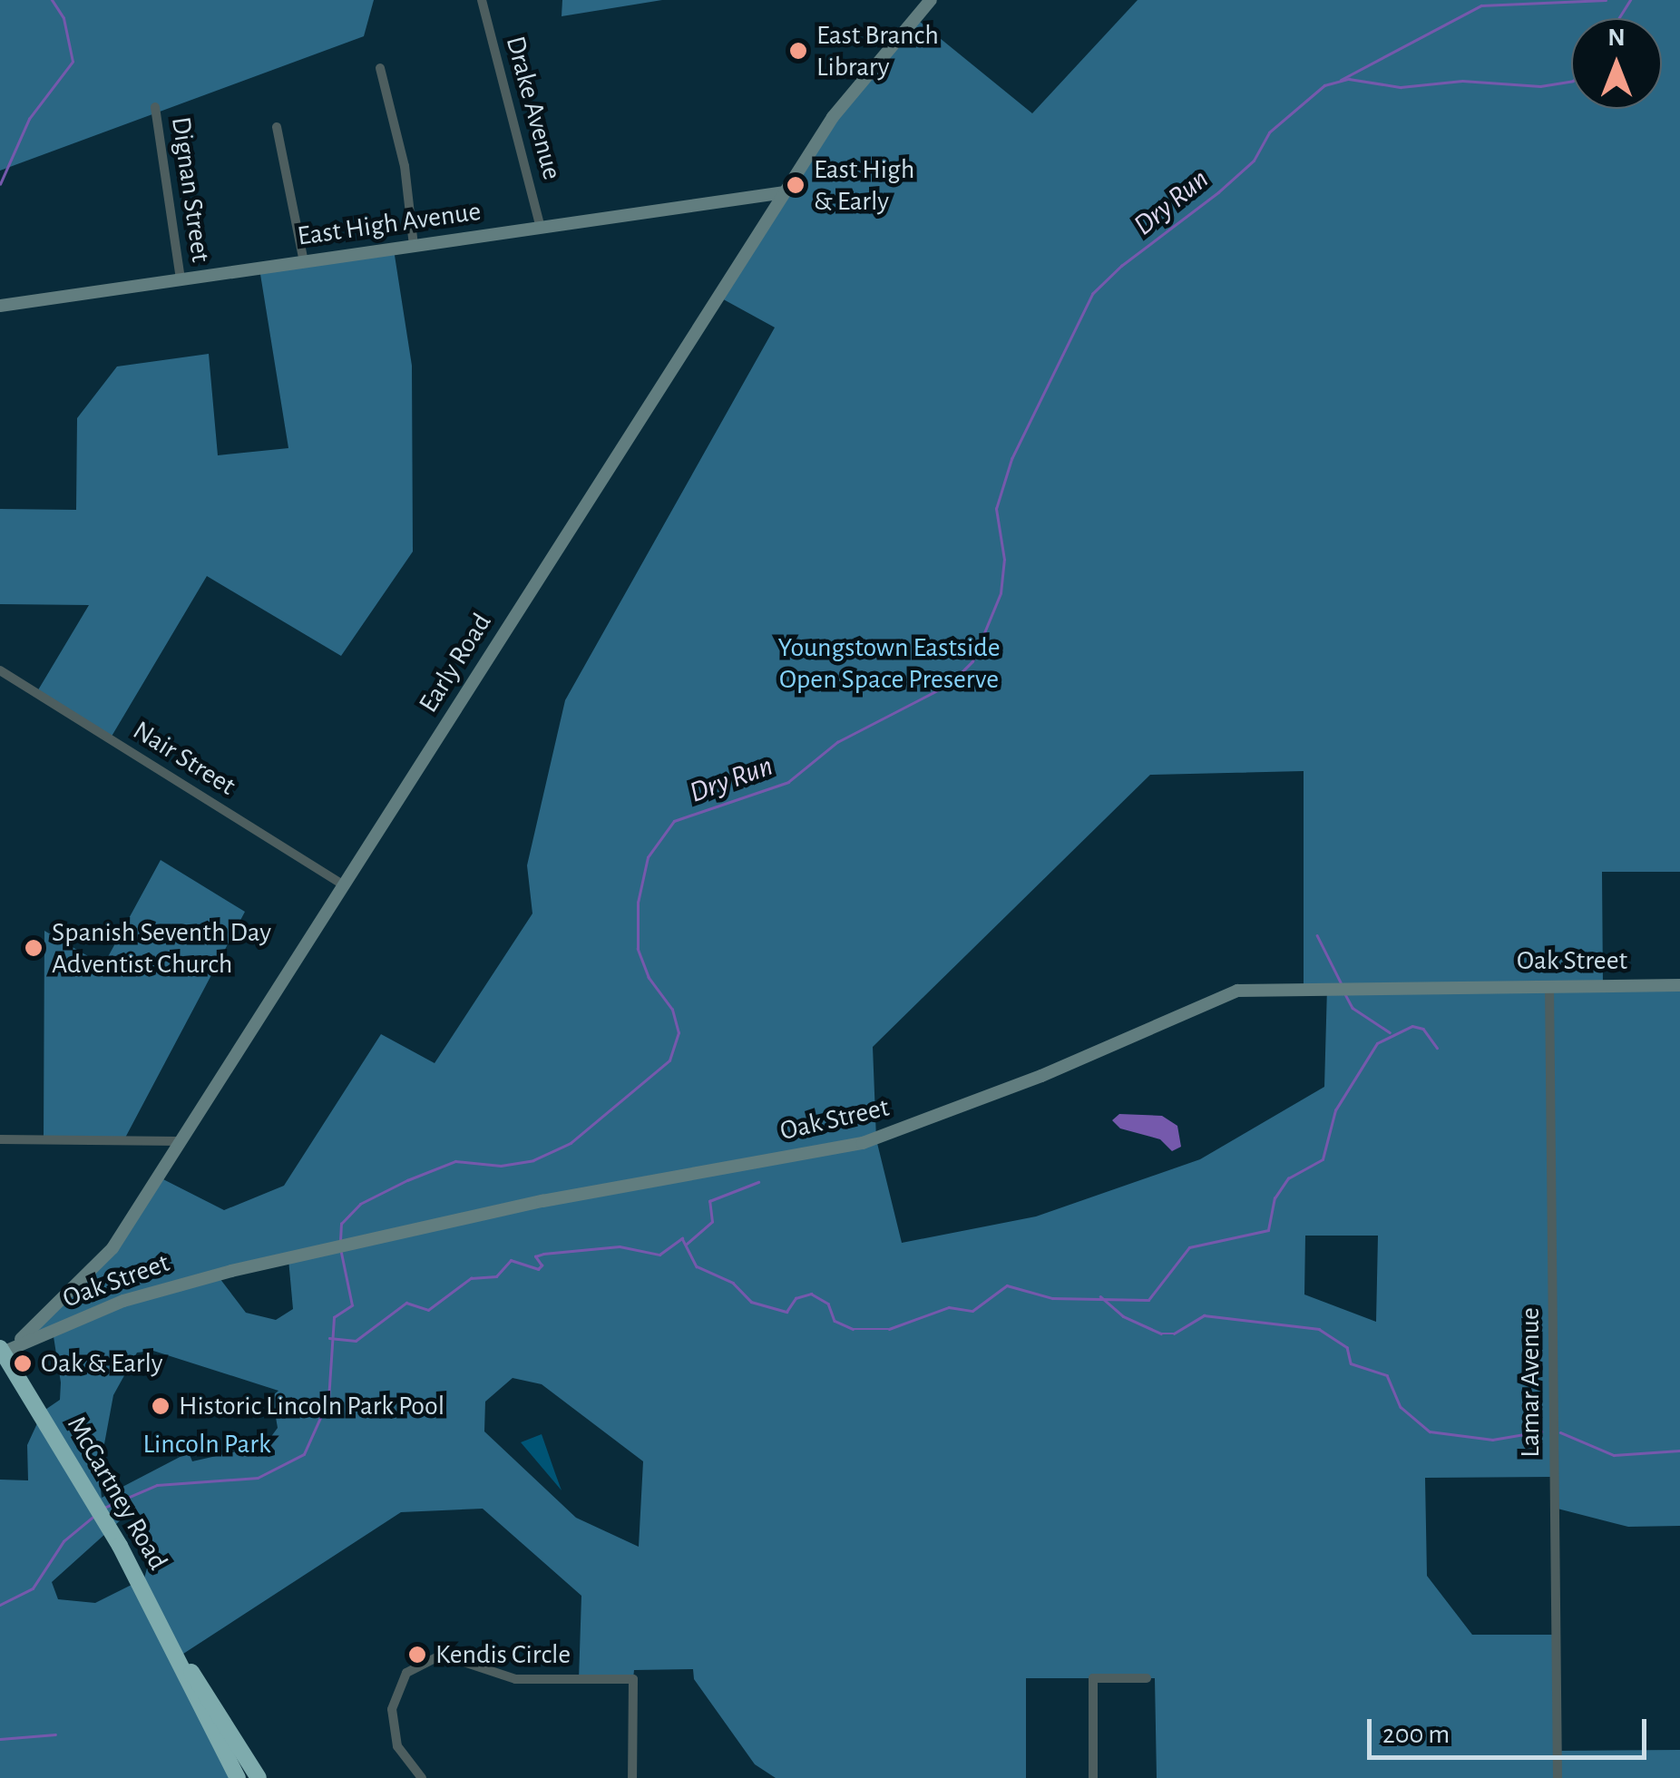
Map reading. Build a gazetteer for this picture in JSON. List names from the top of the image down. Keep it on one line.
{"streets":{"highway":["McCartney Road"],"street":["Drake Avenue","Dignan Street","East High Avenue","Early Road","Nair Street","Oak Street","Lamar Avenue"]},"crossings":[["Drake Avenue","East High Avenue"],["Dignan Street","East High Avenue"],["East High Avenue","Early Road"],["Early Road","Nair Street"],["Early Road","Oak Street"],["Early Road","McCartney Road"],["Oak Street","Lamar Avenue"],["Oak Street","McCartney Road"]],"water":["Dry Run"],"parks":["Youngstown Eastside Open Space Preserve","Lincoln Park"],"places":["East Branch Library","East High & Early","Spanish Seventh Day Adventist Church","Oak & Early","Historic Lincoln Park Pool","Kendis Circle"],"scale_bar":"200 m","north":"top"}
